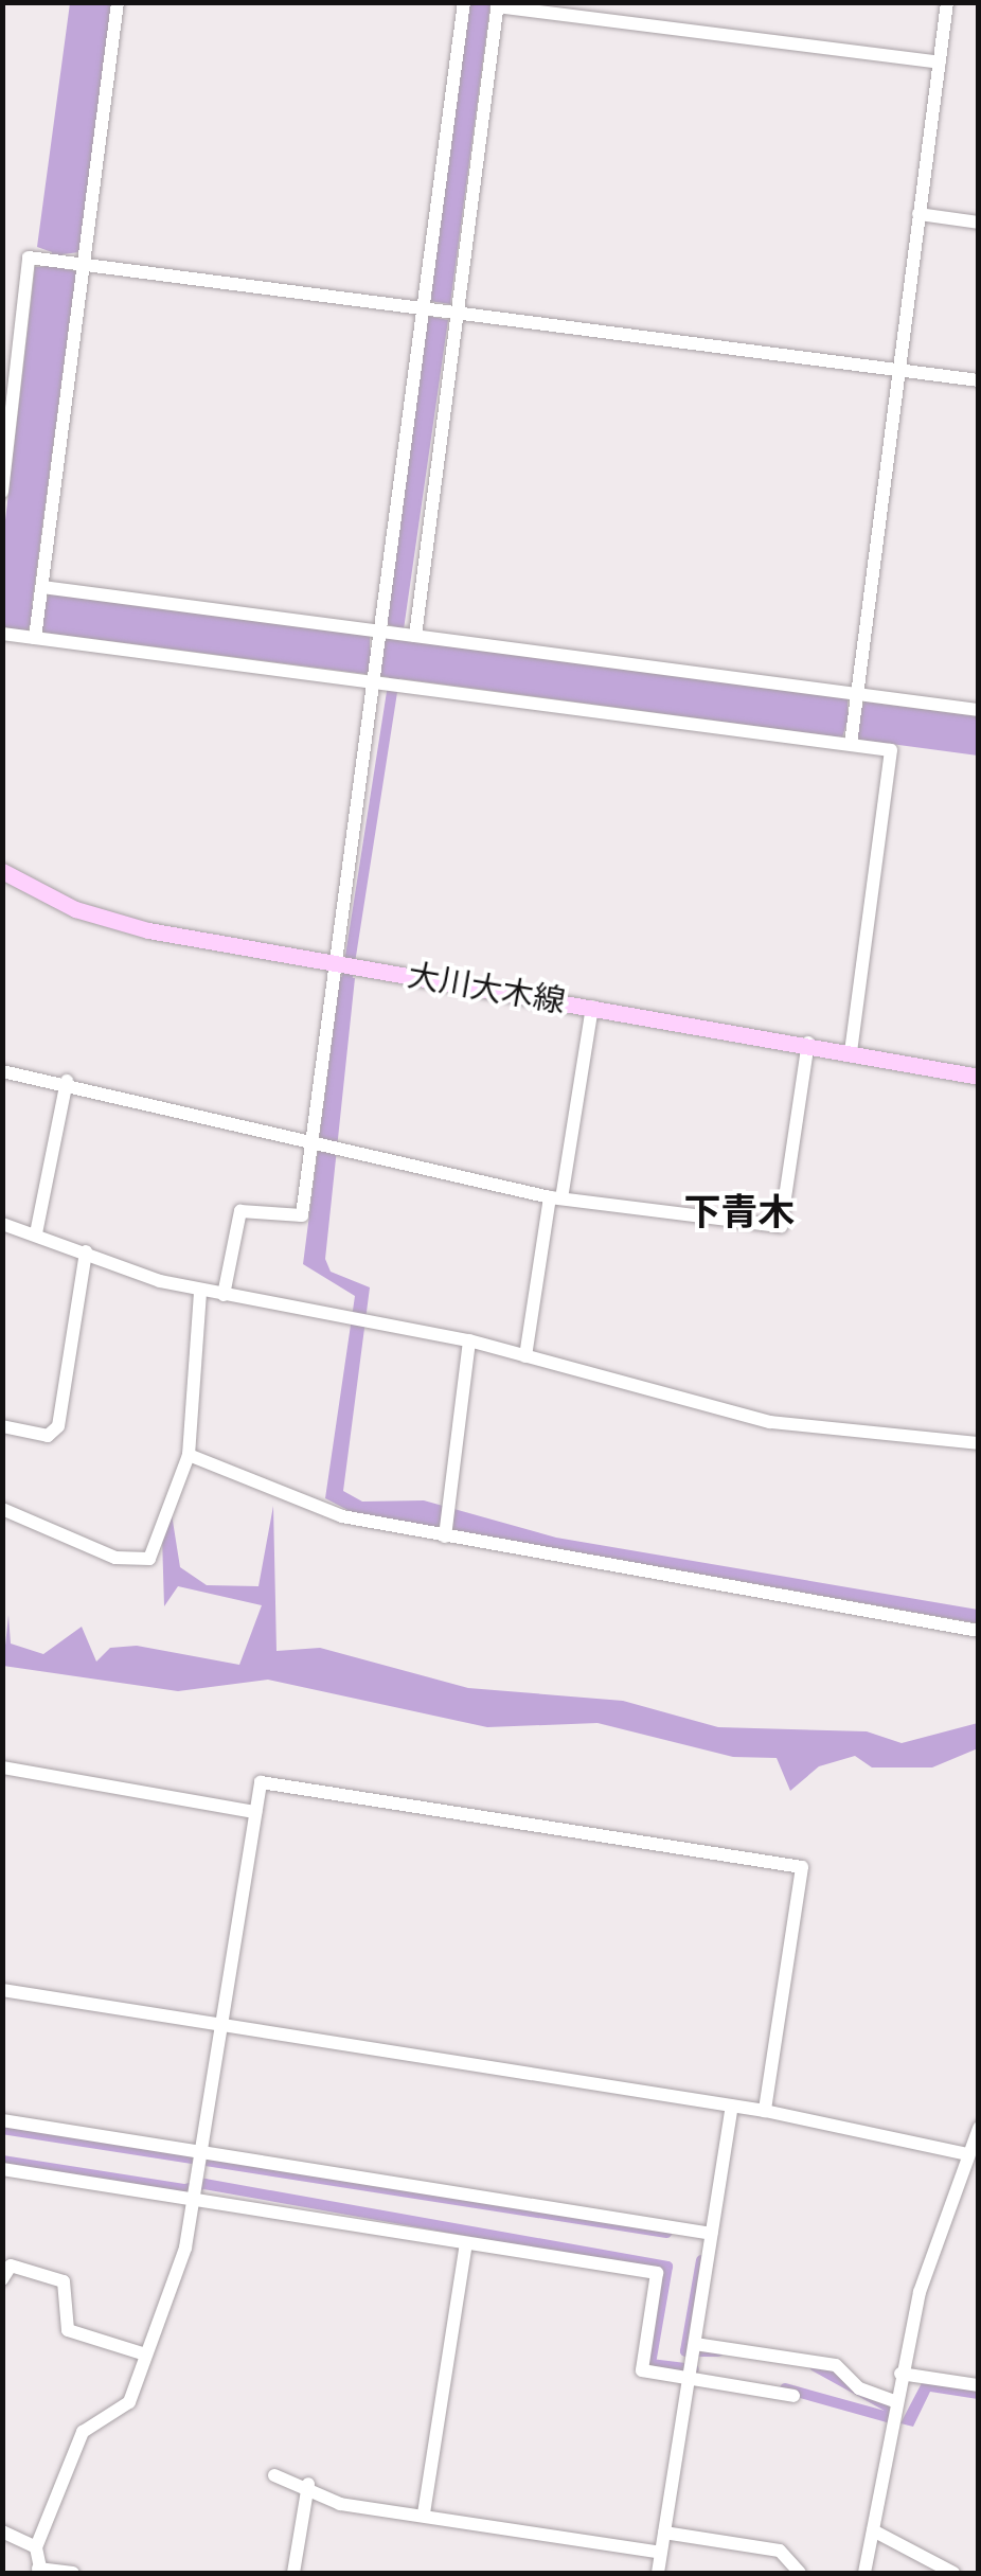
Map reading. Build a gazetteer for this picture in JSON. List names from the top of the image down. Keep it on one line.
{"streets":{"main road":["大川大木線"]},"districts":["下青木"]}
